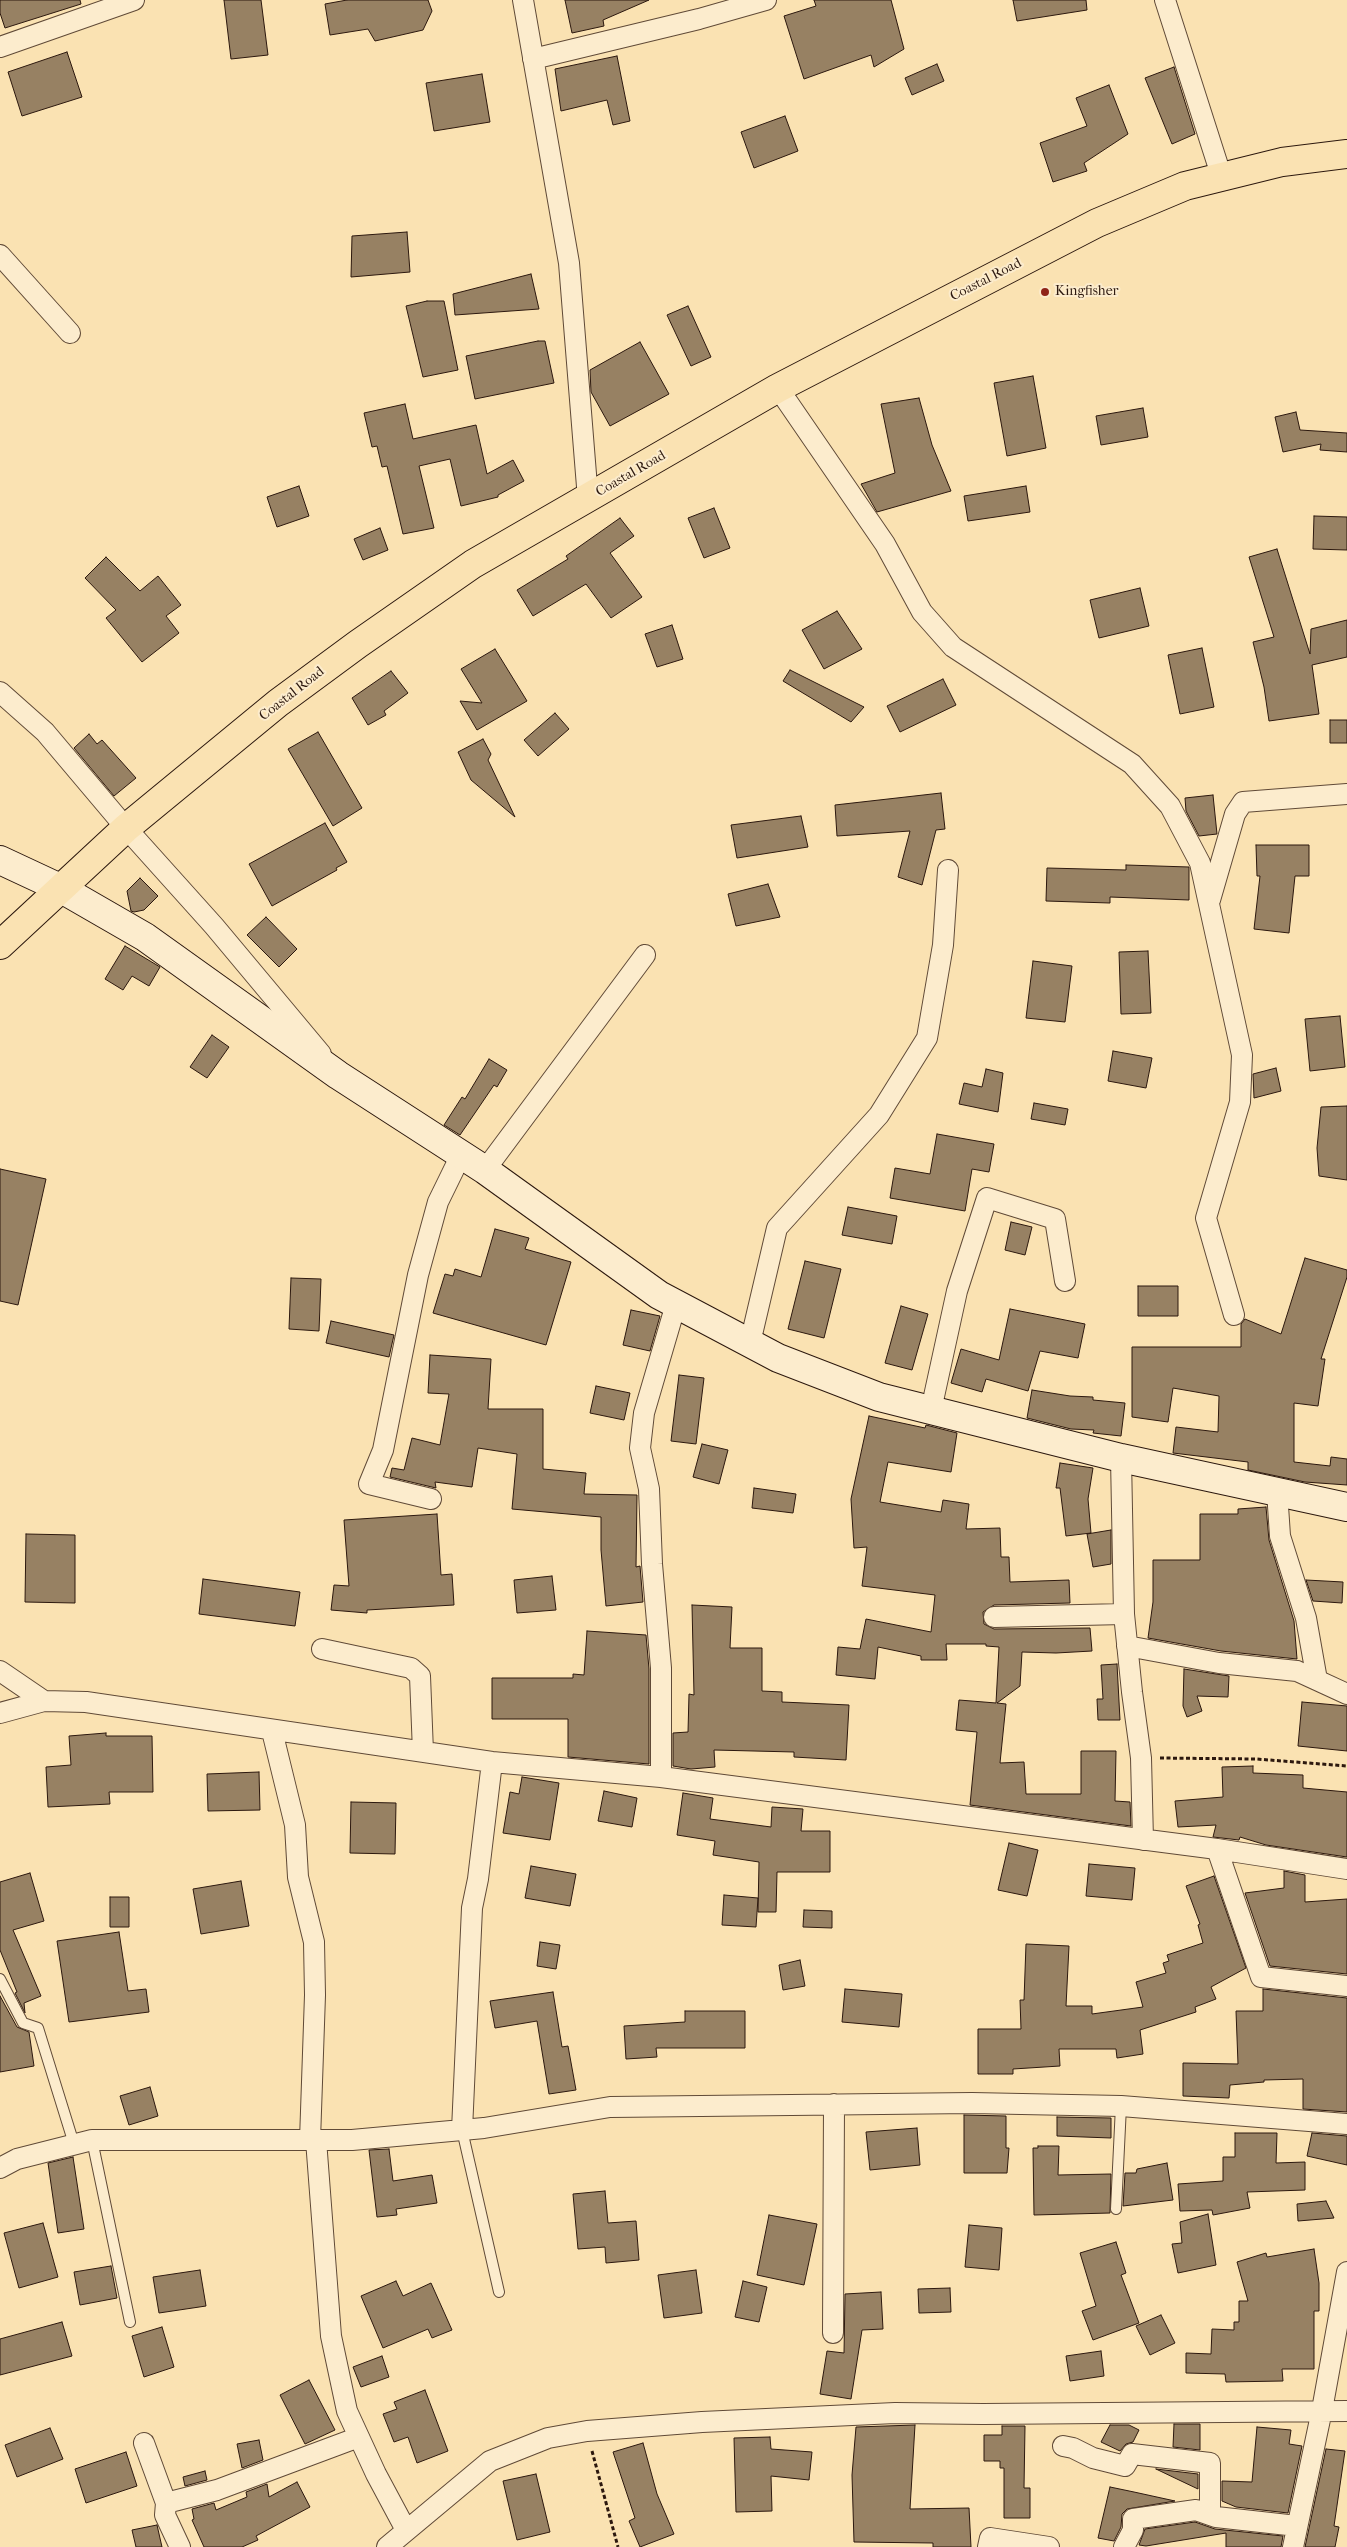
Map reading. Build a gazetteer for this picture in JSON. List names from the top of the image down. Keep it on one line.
{"streets":{"main road":["Coastal Road"]},"places":["Kingfisher"]}
